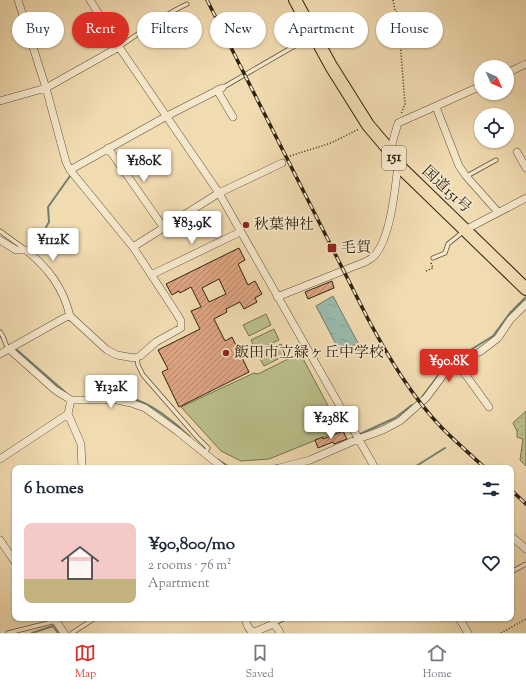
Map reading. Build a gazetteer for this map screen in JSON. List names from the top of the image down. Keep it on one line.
{"streets":{"highway":["151","国道151号"]},"places":{"other":["秋葉神社","飯田市立緑ヶ丘中学校"],"transit":["毛賀"]},"north":"bottom right","page":{"chip":["Buy","Rent","Filters","New","Apartment","House"],"price":["¥180K","¥83.9K","¥112K","¥90.8K","¥132K","¥238K"],"heading":"6 homes","list":[{"name":"¥90,800/mo","note":"2 rooms · 76 m² · Apartment"}],"tabs":["Map","Saved","Home"]}}
